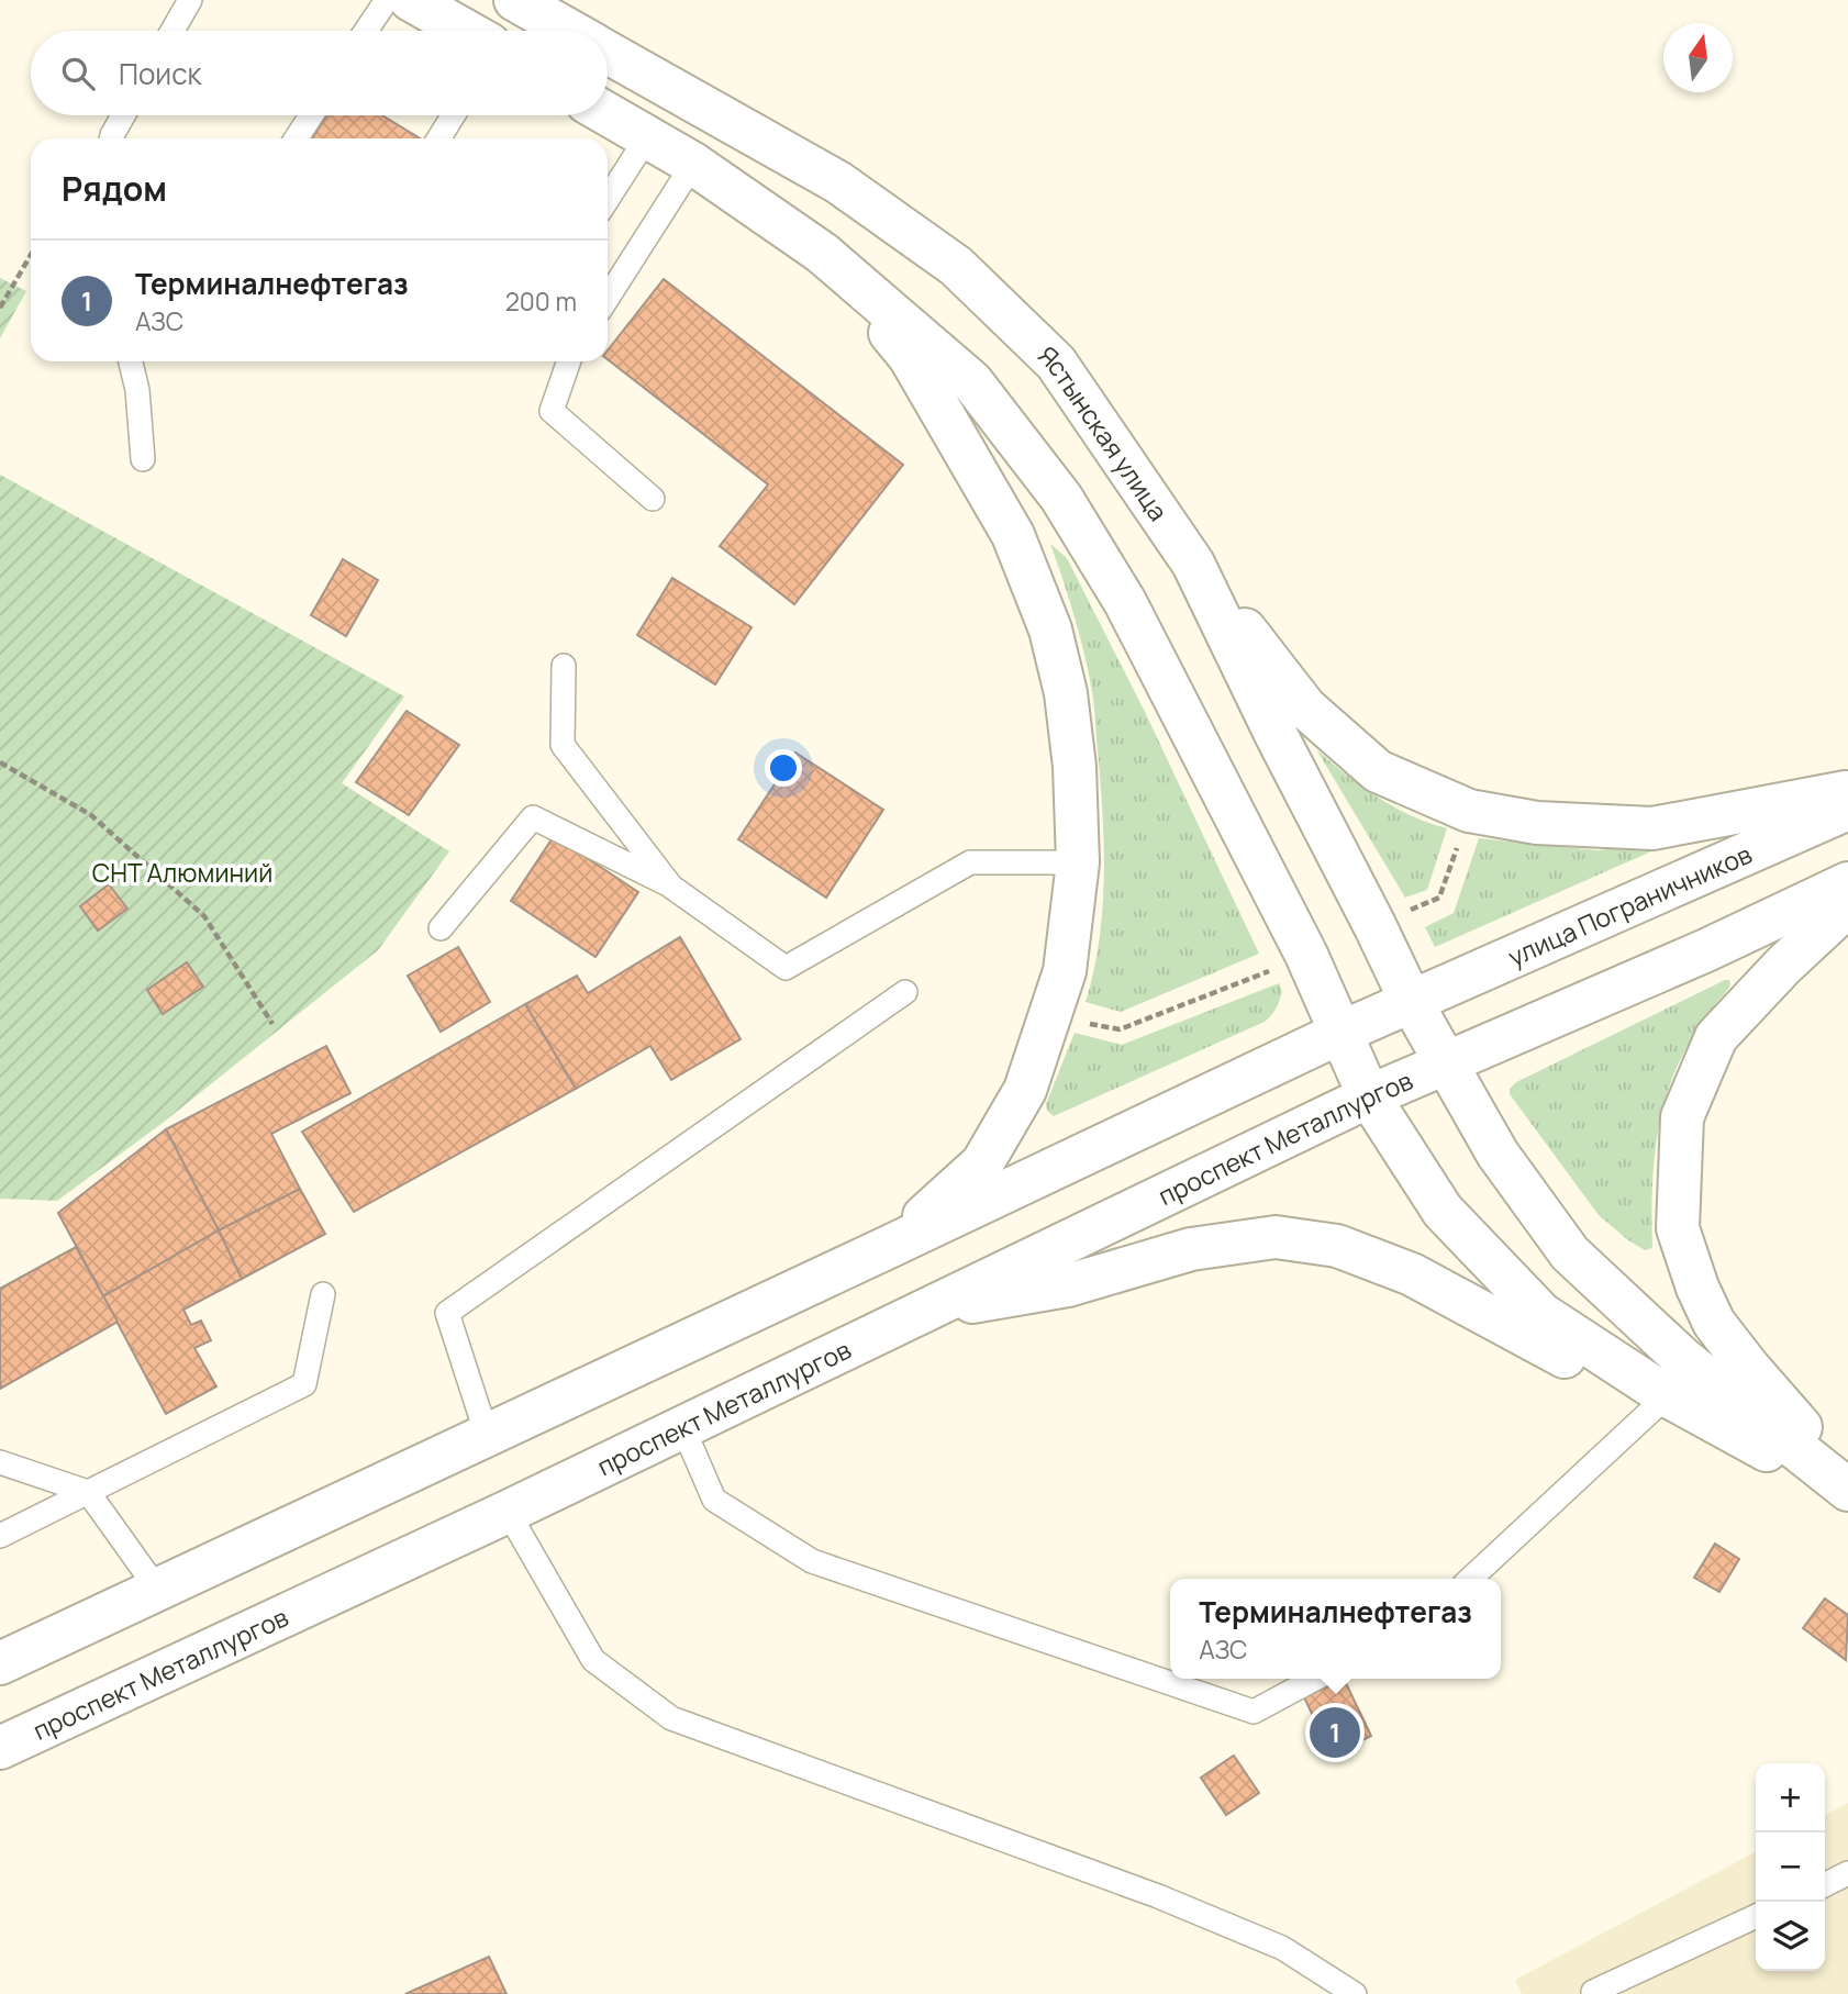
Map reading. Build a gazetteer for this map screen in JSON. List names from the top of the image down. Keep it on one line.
{"streets":{"main road":["Ястынская улица","улица Пограничников","проспект Металлургов"]},"crossings":[["Ястынская улица","улица Пограничников"],["Ястынская улица","проспект Металлургов"]],"parks":["СНТ Алюминий"],"north":"top","page":{"search":"Поиск","heading":"Рядом","list":[{"mark":"1","name":"Терминалнефтегаз","note":"АЗС","value":"200 m"}],"popup":["Терминалнефтегаз","АЗС"],"pins":"1","map_buttons":["+","−"]}}
